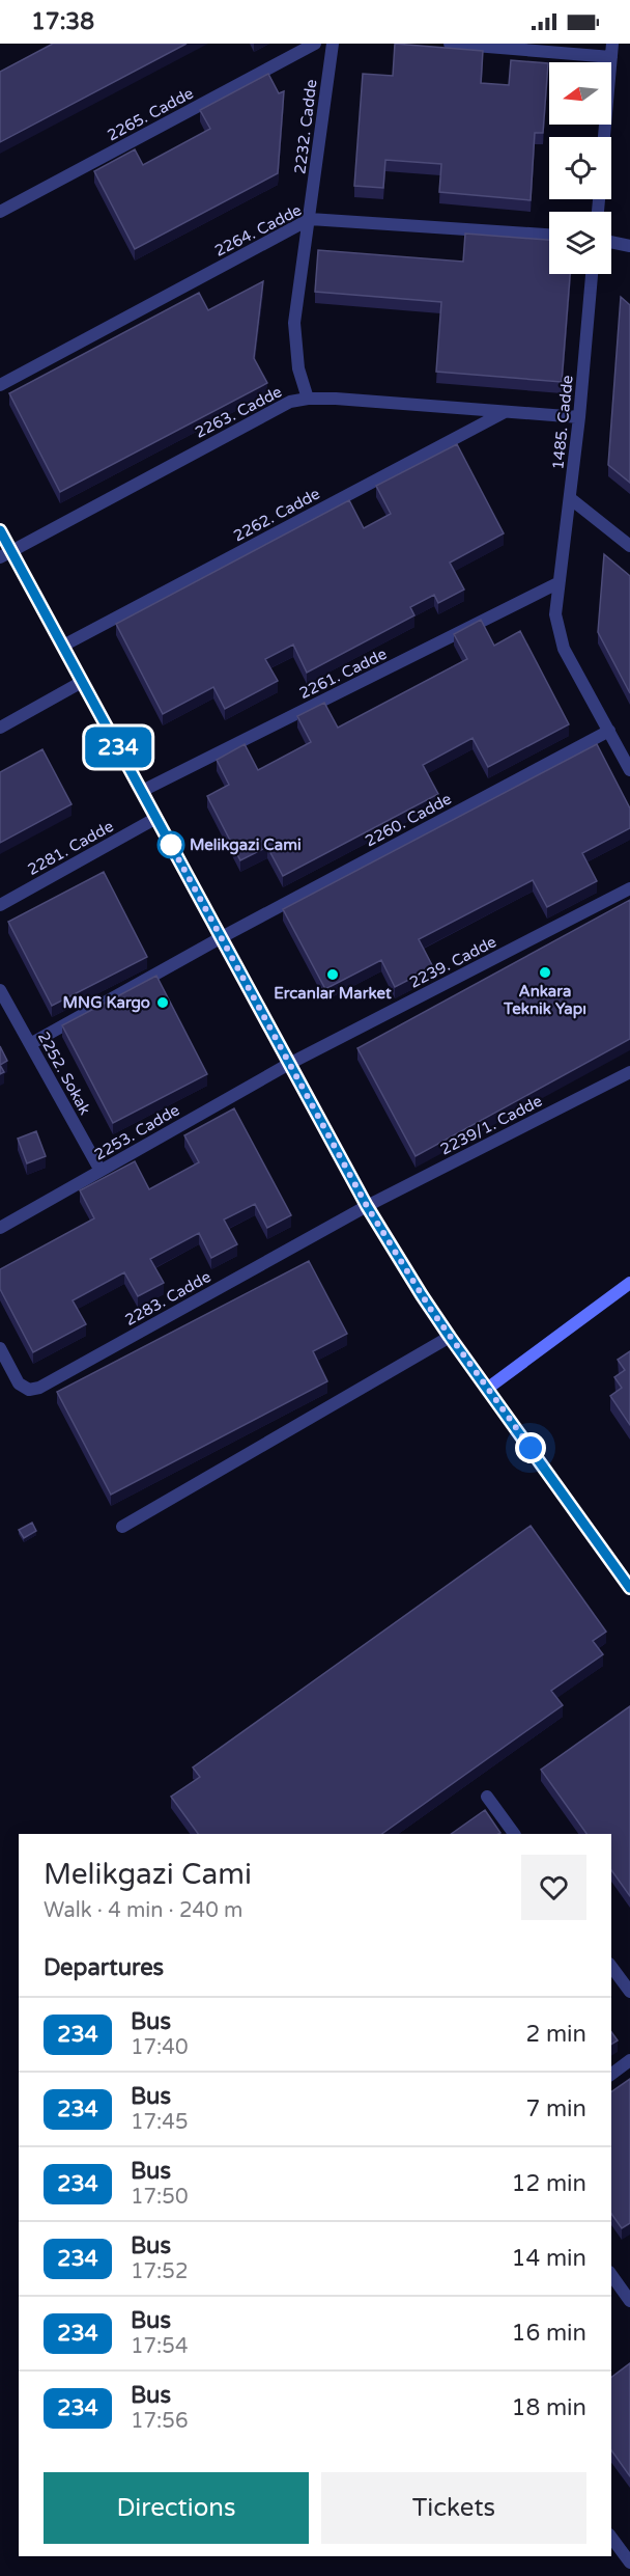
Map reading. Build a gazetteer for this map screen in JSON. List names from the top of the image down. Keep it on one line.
{"streets":{"street":["2265. Cadde","2232. Cadde","2264. Cadde","2263. Cadde","1485. Cadde","2262. Cadde","2261. Cadde","2260. Cadde","2281. Cadde","2239. Cadde","2252. Sokak","2239/1. Cadde","2253. Cadde","2283. Cadde"]},"crossings":[["2232. Cadde","2264. Cadde"],["2232. Cadde","2263. Cadde"],["2263. Cadde","1485. Cadde"],["2263. Cadde","2262. Cadde"],["1485. Cadde","2261. Cadde"],["1485. Cadde","2260. Cadde"],["2260. Cadde","2252. Sokak"],["2239. Cadde","2253. Cadde"],["2252. Sokak","2253. Cadde"],["2239/1. Cadde","2283. Cadde"]],"places":["Melikgazi Cami","Ankara Teknik Yapı","Ercanlar Market","MNG Kargo"],"lines":["bus line 234"],"north":"left","page":{"status":"17:38","on_map":"234","heading":[["Melikgazi Cami","Walk · 4 min · 240 m"],"Departures"],"list":[{"mark":"234","name":"Bus","note":"17:40","value":"2 min"},{"mark":"234","name":"Bus","note":"17:45","value":"7 min"},{"mark":"234","name":"Bus","note":"17:50","value":"12 min"},{"mark":"234","name":"Bus","note":"17:52","value":"14 min"},{"mark":"234","name":"Bus","note":"17:54","value":"16 min"},{"mark":"234","name":"Bus","note":"17:56","value":"18 min"}],"buttons":["Directions","Tickets"]}}
